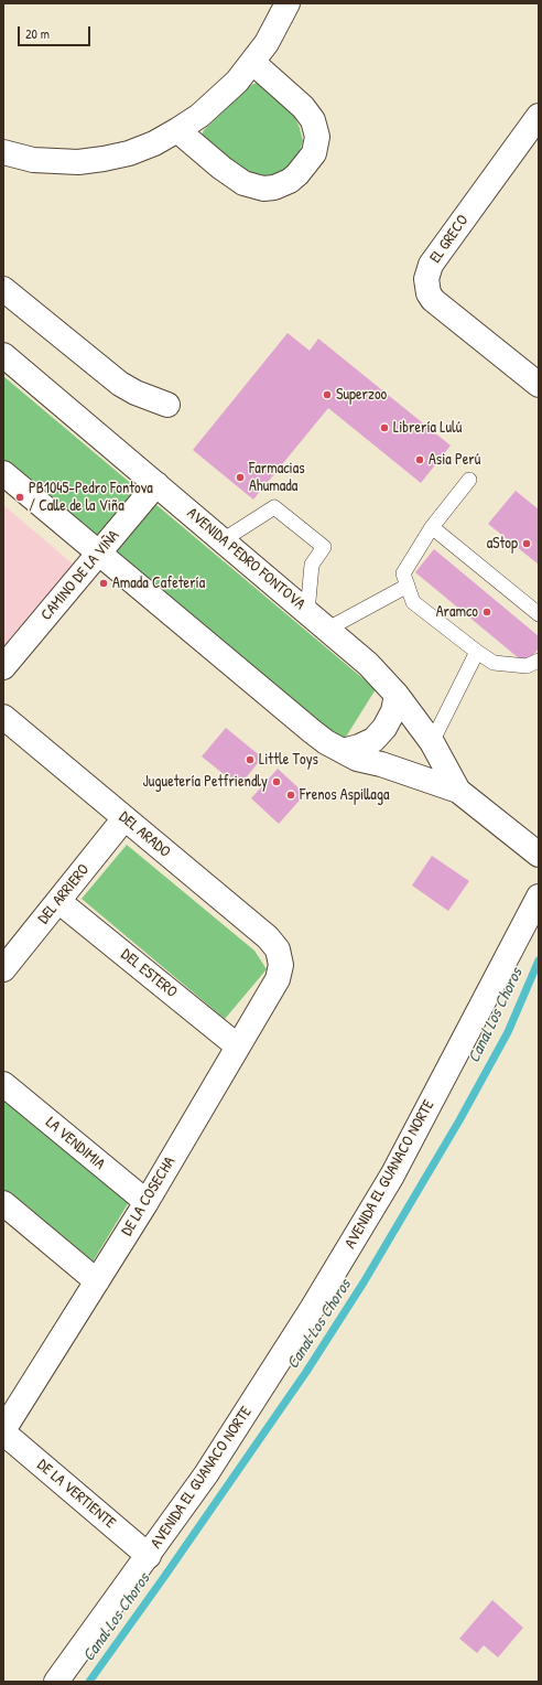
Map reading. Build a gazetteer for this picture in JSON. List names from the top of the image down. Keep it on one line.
{"streets":{"street":["EL GRECO","AVENIDA PEDRO FONTOVA","CAMINO DE LA VIÑA","DEL ARADO","DEL ARRIERO","DEL ESTERO","LA VENDIMIA","AVENIDA EL GUANACO NORTE","DE LA COSECHA","DE LA VERTIENTE"]},"crossings":[["AVENIDA PEDRO FONTOVA","CAMINO DE LA VIÑA"],["DEL ARADO","DEL ARRIERO"],["DEL ARADO","DE LA COSECHA"],["DEL ARRIERO","DEL ESTERO"],["DEL ESTERO","DE LA COSECHA"],["LA VENDIMIA","DE LA COSECHA"],["AVENIDA EL GUANACO NORTE","DE LA VERTIENTE"],["DE LA COSECHA","DE LA VERTIENTE"]],"water":["Canal Los Choros"],"places":["Superzoo","Librería Lulú","Asia Perú","Farmacias Ahumada","PB1045-Pedro Fontova / Calle de la Viña","aStop","Amada Cafetería","Aramco","Little Toys","Juguetería Petfriendly","Frenos Aspillaga"],"scale_bar":"20 m"}
